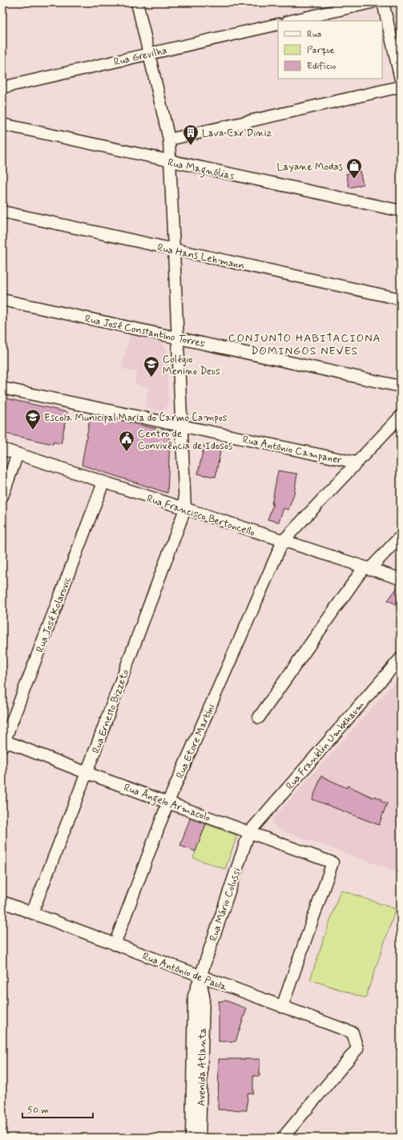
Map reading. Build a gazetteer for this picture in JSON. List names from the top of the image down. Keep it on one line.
{"streets":{"street":["Rua Grevilha","Rua Magnólias","Rua Hans Lehmann","Rua José Constantino Torres","Rua Antônio Campaner","Rua Francisco Bertoncello","Rua José Kolarovic","Rua Ernesto Bizzeto","Rua Etore Martini","Rua Franklin Umbehaum","Rua Ângelo Armacolo","Rua Mário Colussi","Rua Antônio de Paula","Avenida Atlanta"]},"crossings":[["Rua Antônio Campaner","Rua Etore Martini"],["Rua Francisco Bertoncello","Rua José Kolarovic"],["Rua Francisco Bertoncello","Rua Ernesto Bizzeto"],["Rua Francisco Bertoncello","Rua Etore Martini"],["Rua José Kolarovic","Rua Ângelo Armacolo"],["Rua Ernesto Bizzeto","Rua Ângelo Armacolo"],["Rua Ernesto Bizzeto","Rua Antônio de Paula"],["Rua Etore Martini","Rua Ângelo Armacolo"],["Rua Etore Martini","Rua Antônio de Paula"],["Rua Franklin Umbehaum","Rua Ângelo Armacolo"],["Rua Franklin Umbehaum","Rua Mário Colussi"],["Rua Ângelo Armacolo","Rua Mário Colussi"],["Rua Ângelo Armacolo","Rua Antônio de Paula"],["Rua Mário Colussi","Rua Antônio de Paula"],["Rua Mário Colussi","Avenida Atlanta"]],"districts":["CONJUNTO HABITACIONA DOMINGOS NEVES"],"places":{"building":["Lava Car Diniz"],"shop":["Layane Modas"],"school or university":["Colégio Menino Deus","Escola Municipal Maria do Carmo Campos"],"public building":["Centro de Convivência de Idosos"]},"legend":["Rua","Parque","Edifício"],"scale_bar":"50 m"}
